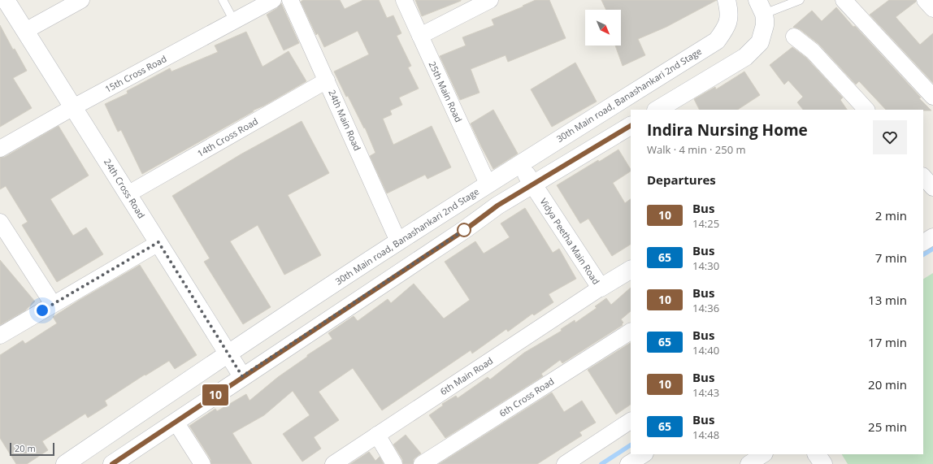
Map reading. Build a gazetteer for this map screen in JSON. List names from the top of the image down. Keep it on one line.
{"streets":{"main road":["30th Main road, Banashankari 2nd Stage","24th Cross Road","Vidya Peetha Main Road"],"street":["15th Cross Road","25th Main Road","24th Main Road","14th Cross Road","6th Main Road","6th Cross Road"]},"crossings":[["15th Cross Road","24th Cross Road"],["25th Main Road","30th Main road, Banashankari 2nd Stage"],["30th Main road, Banashankari 2nd Stage","24th Main Road"],["30th Main road, Banashankari 2nd Stage","24th Cross Road"],["30th Main road, Banashankari 2nd Stage","Vidya Peetha Main Road"],["24th Main Road","14th Cross Road"],["14th Cross Road","24th Cross Road"],["Vidya Peetha Main Road","6th Main Road"]],"lines":["bus line 10"],"scale_bar":"20 m","north":"bottom right","page":{"on_map":"10","heading":[["Indira Nursing Home","Walk · 4 min · 250 m"],"Departures"],"list":[{"mark":"10","name":"Bus","note":"14:25","value":"2 min"},{"mark":"65","name":"Bus","note":"14:30","value":"7 min"},{"mark":"10","name":"Bus","note":"14:36","value":"13 min"},{"mark":"65","name":"Bus","note":"14:40","value":"17 min"},{"mark":"10","name":"Bus","note":"14:43","value":"20 min"},{"mark":"65","name":"Bus","note":"14:48","value":"25 min"}],"scale":"20 m"}}
